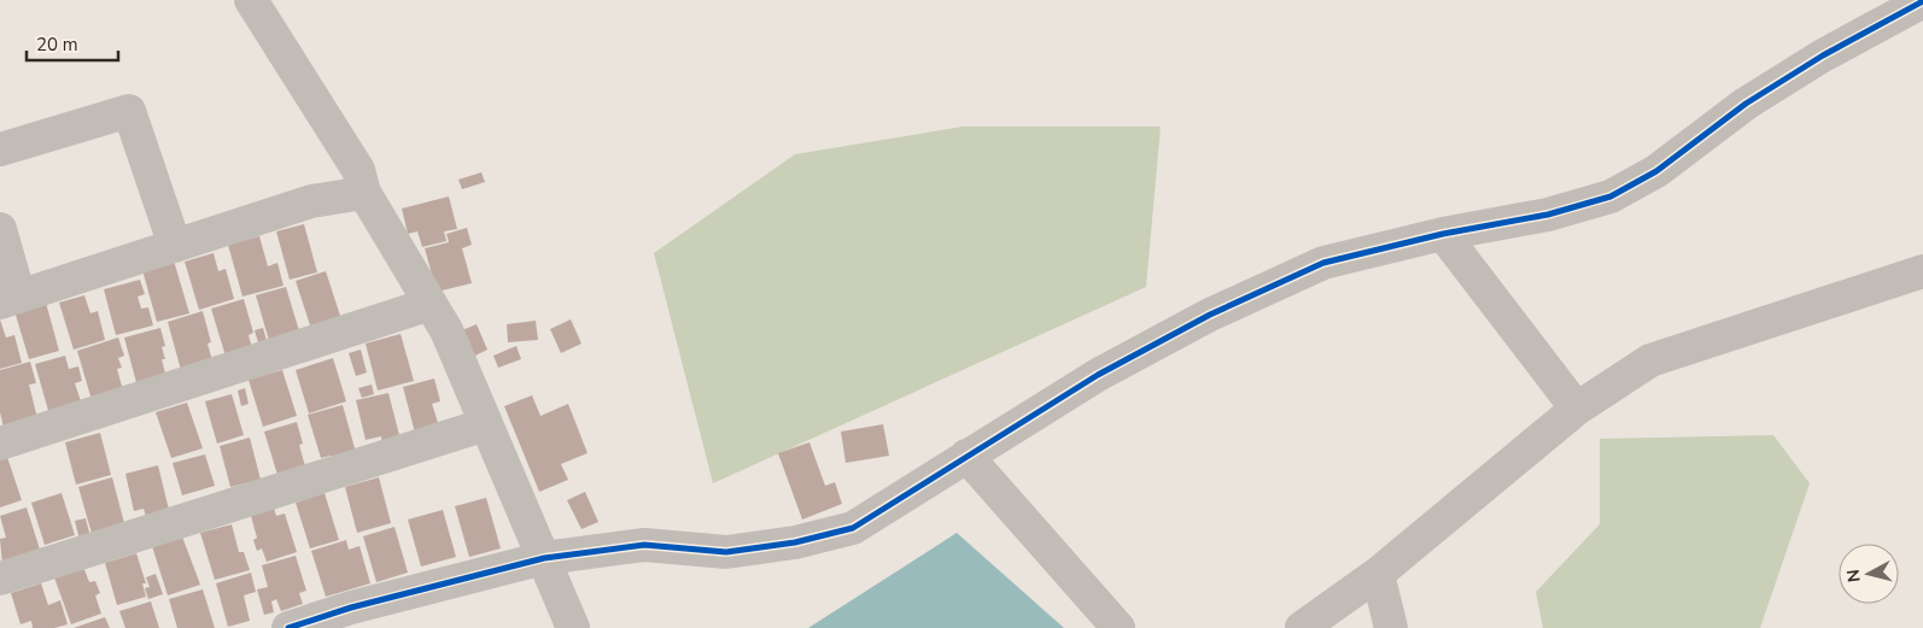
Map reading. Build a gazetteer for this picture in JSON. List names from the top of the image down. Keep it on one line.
{"scale_bar":"20 m","north":"left"}
